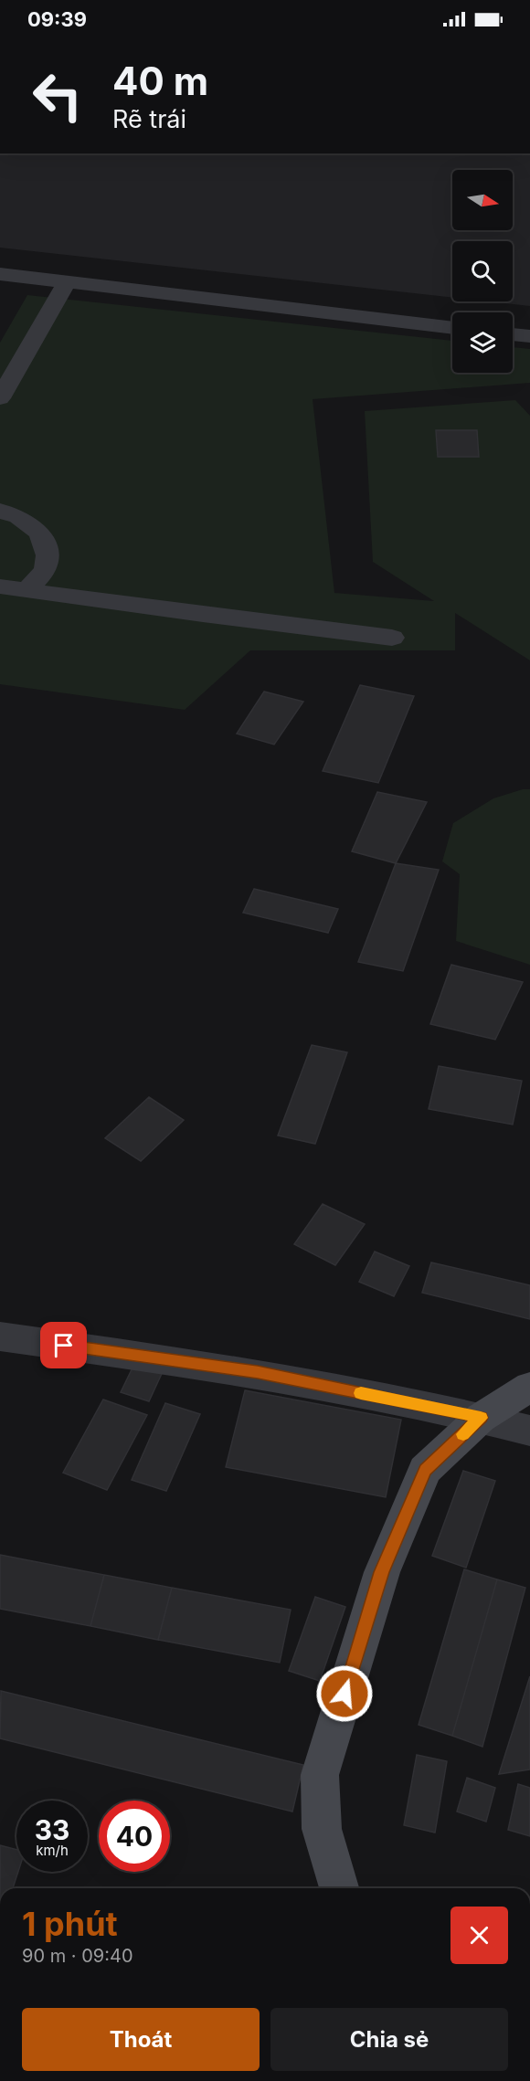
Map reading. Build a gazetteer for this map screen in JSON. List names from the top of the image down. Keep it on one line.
{"north":"right","page":{"status":"09:39","turn":["40 m","Rẽ trái"],"speed":"33 km/h","limit":"40","heading":["1 phút","90 m · 09:40"],"buttons":["Thoát","Chia sẻ"]}}
